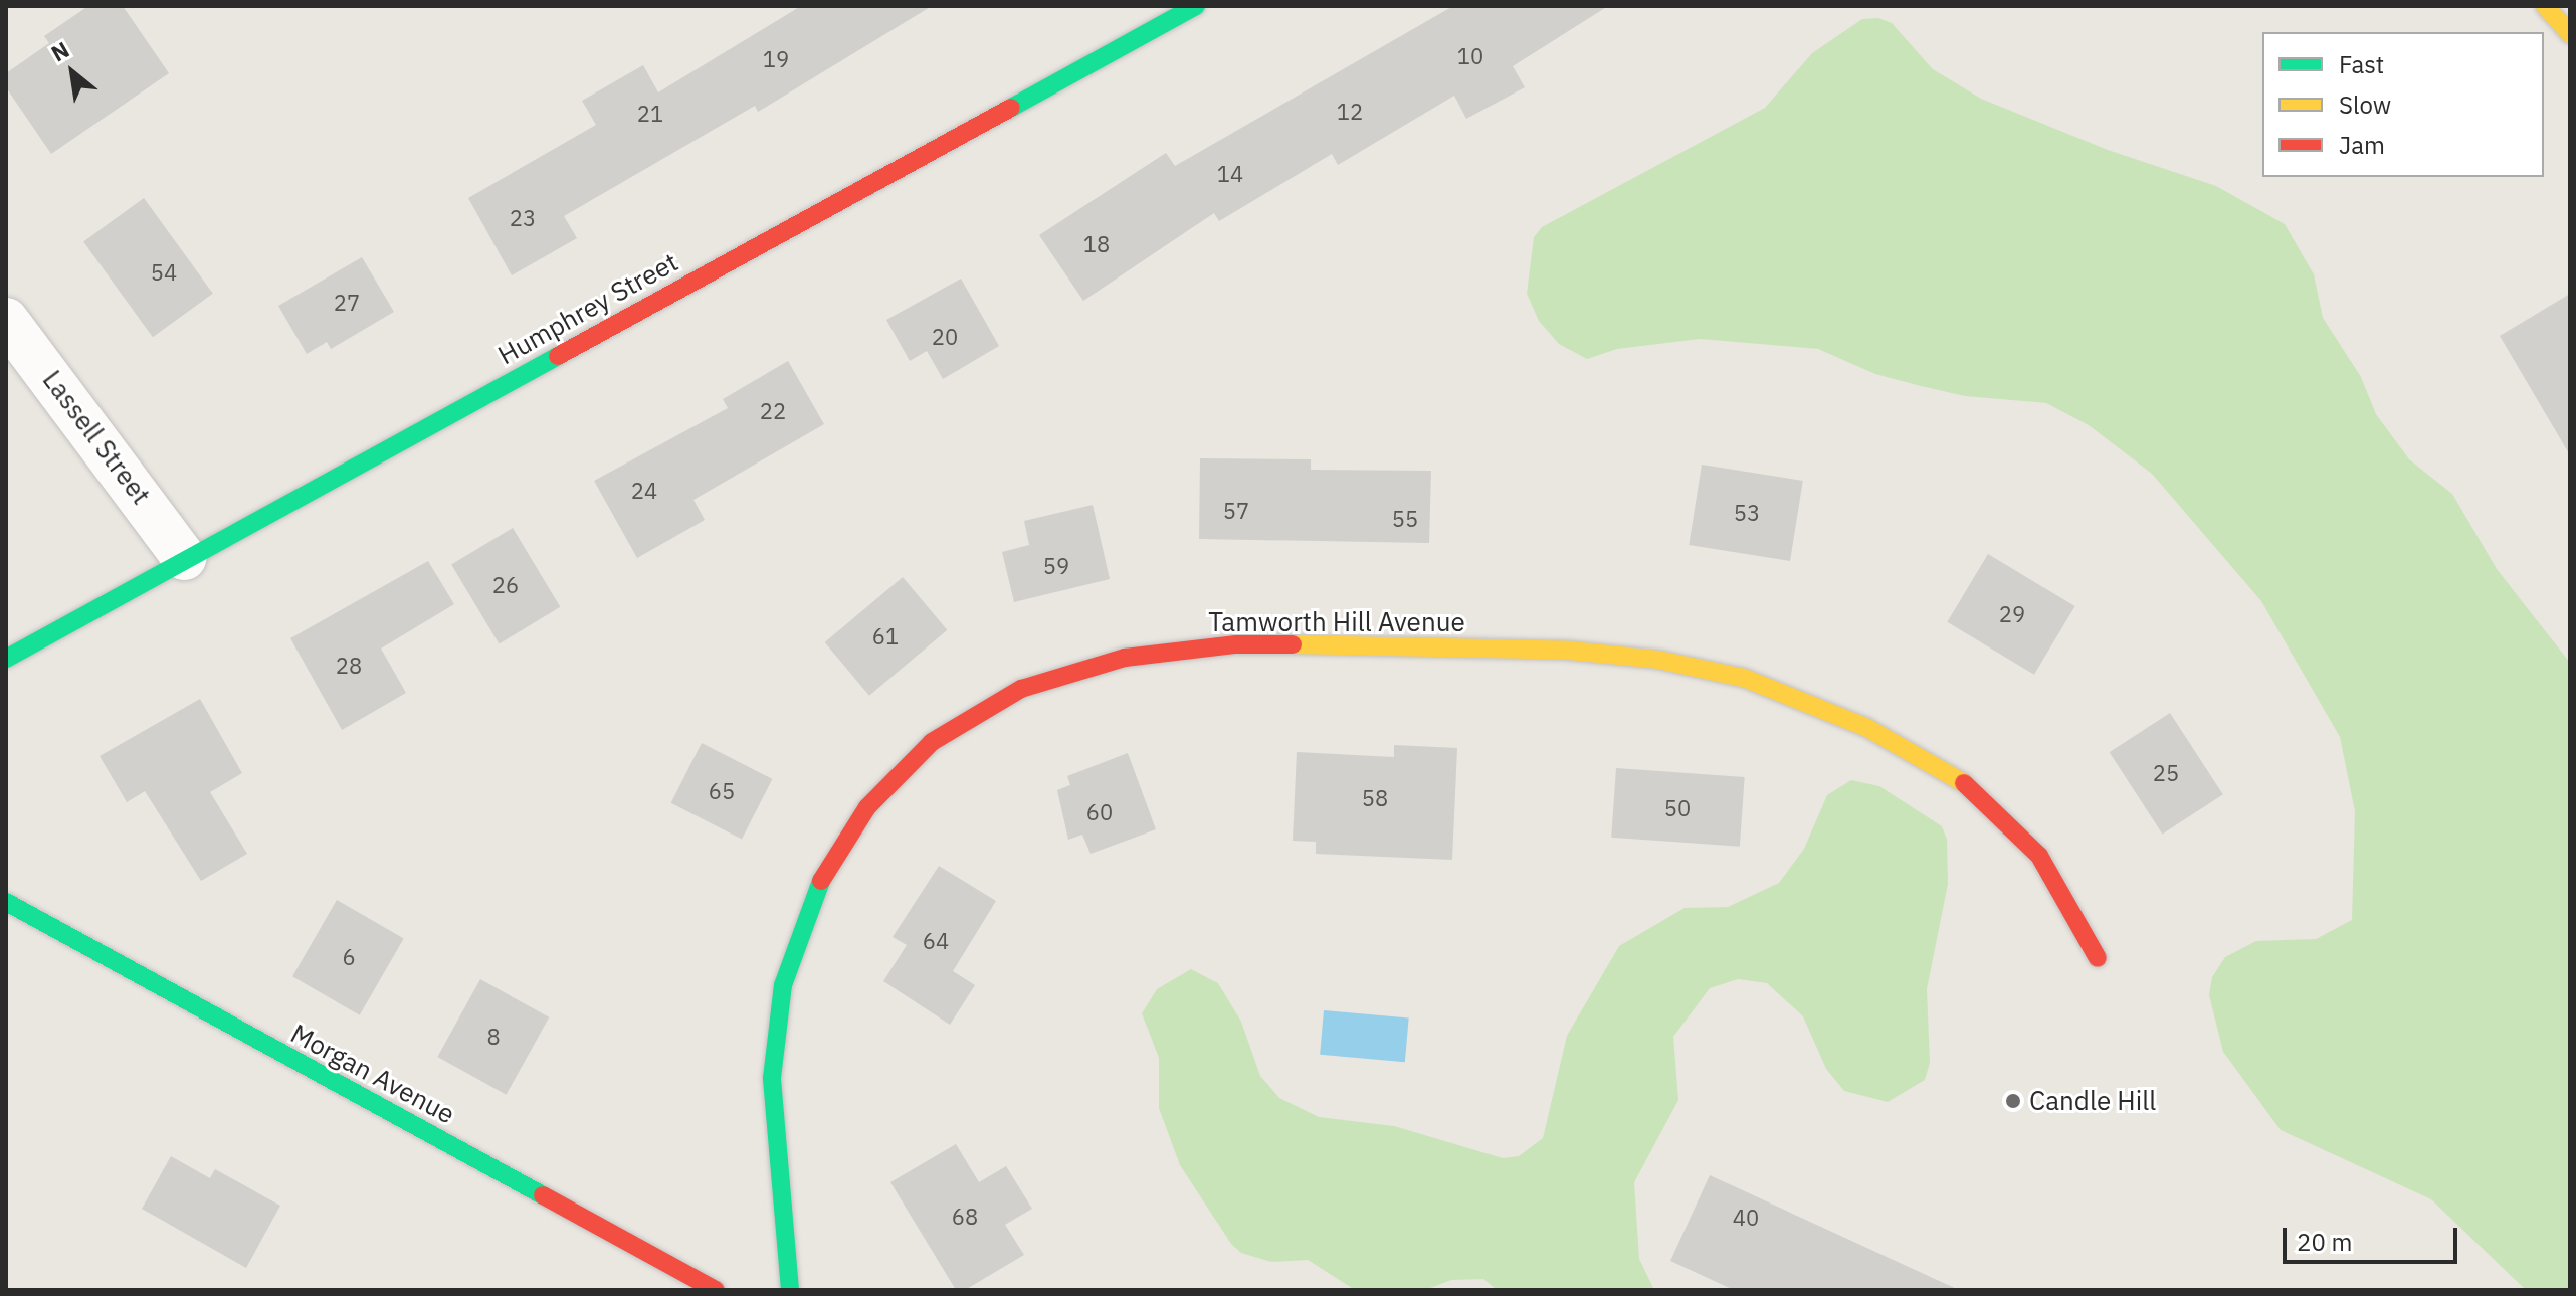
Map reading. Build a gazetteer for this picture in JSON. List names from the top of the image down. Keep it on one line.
{"streets":{"street":["Humphrey Street","Lassell Street","Tamworth Hill Avenue","Morgan Avenue"]},"crossings":[["Humphrey Street","Lassell Street"]],"places":["Candle Hill"],"house_numbers":["10","19","12","21","14","23","18","54","27","20","22","24","57","53","55","59","26","29","61","28","25","65","58","50","60","64","6","8","68","40"],"legend":["Fast","Slow","Jam"],"scale_bar":"20 m","north":"top left"}
